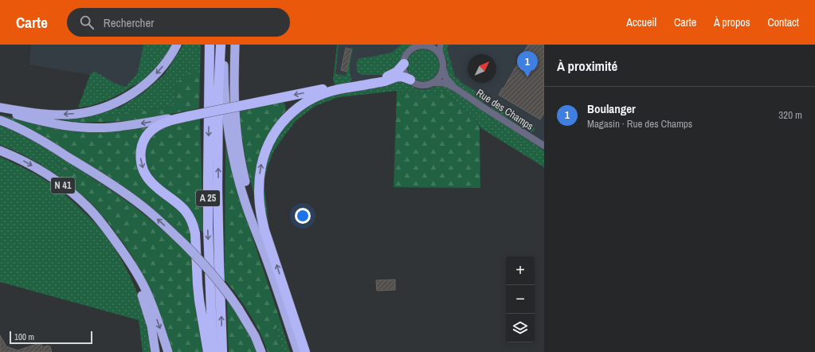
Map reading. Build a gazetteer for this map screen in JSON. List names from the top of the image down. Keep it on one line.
{"streets":{"highway":["N 41","A 25"],"street":["Rue des Champs"]},"scale_bar":"100 m","north":"top right","page":{"header":"Carte","search":"Rechercher","nav":["Accueil","Carte","À propos","Contact"],"heading":"À proximité","pins":"1","list":[{"mark":"1","name":"Boulanger","note":"Magasin · Rue des Champs","value":"320 m"}],"map_buttons":["+","−"],"scale":"100 m"}}
